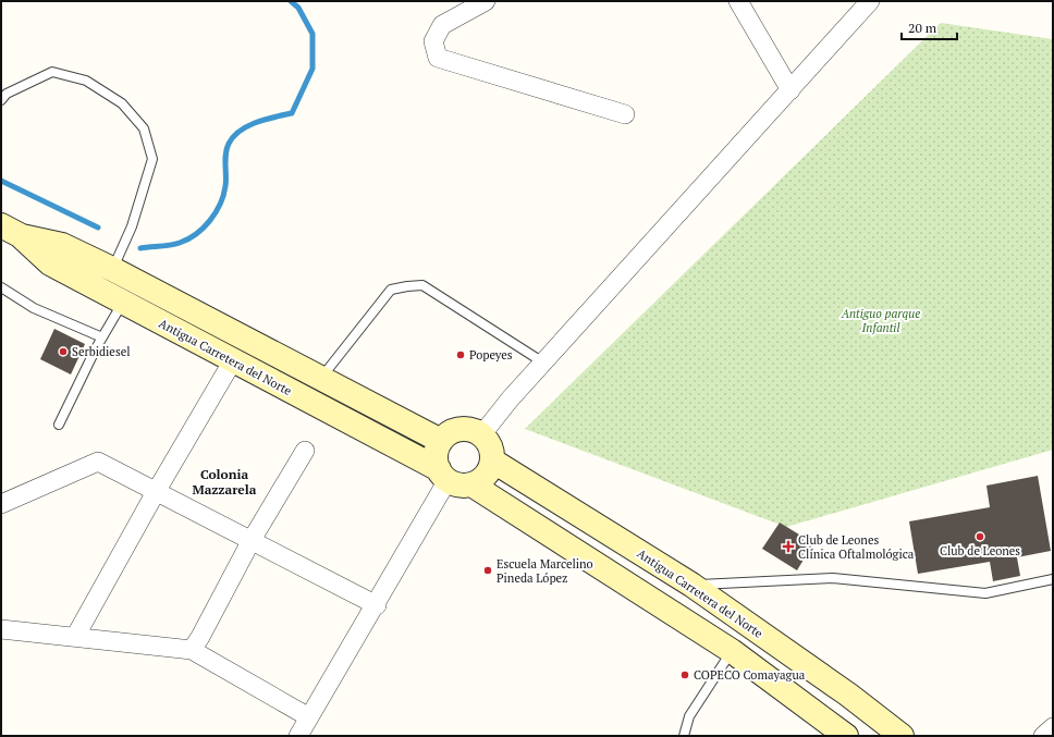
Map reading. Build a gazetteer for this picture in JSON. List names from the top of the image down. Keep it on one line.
{"streets":{"main road":["Antigua Carretera del Norte"]},"districts":["Colonia Mazzarela"],"parks":["Antiguo parque Infantil"],"places":{"other":["Serbidiesel","Popeyes","Club de Leones","Escuela Marcelino Pineda López","COPECO Comayagua"],"health":["Club de Leones Clínica Oftalmológica"]},"scale_bar":"20 m"}
